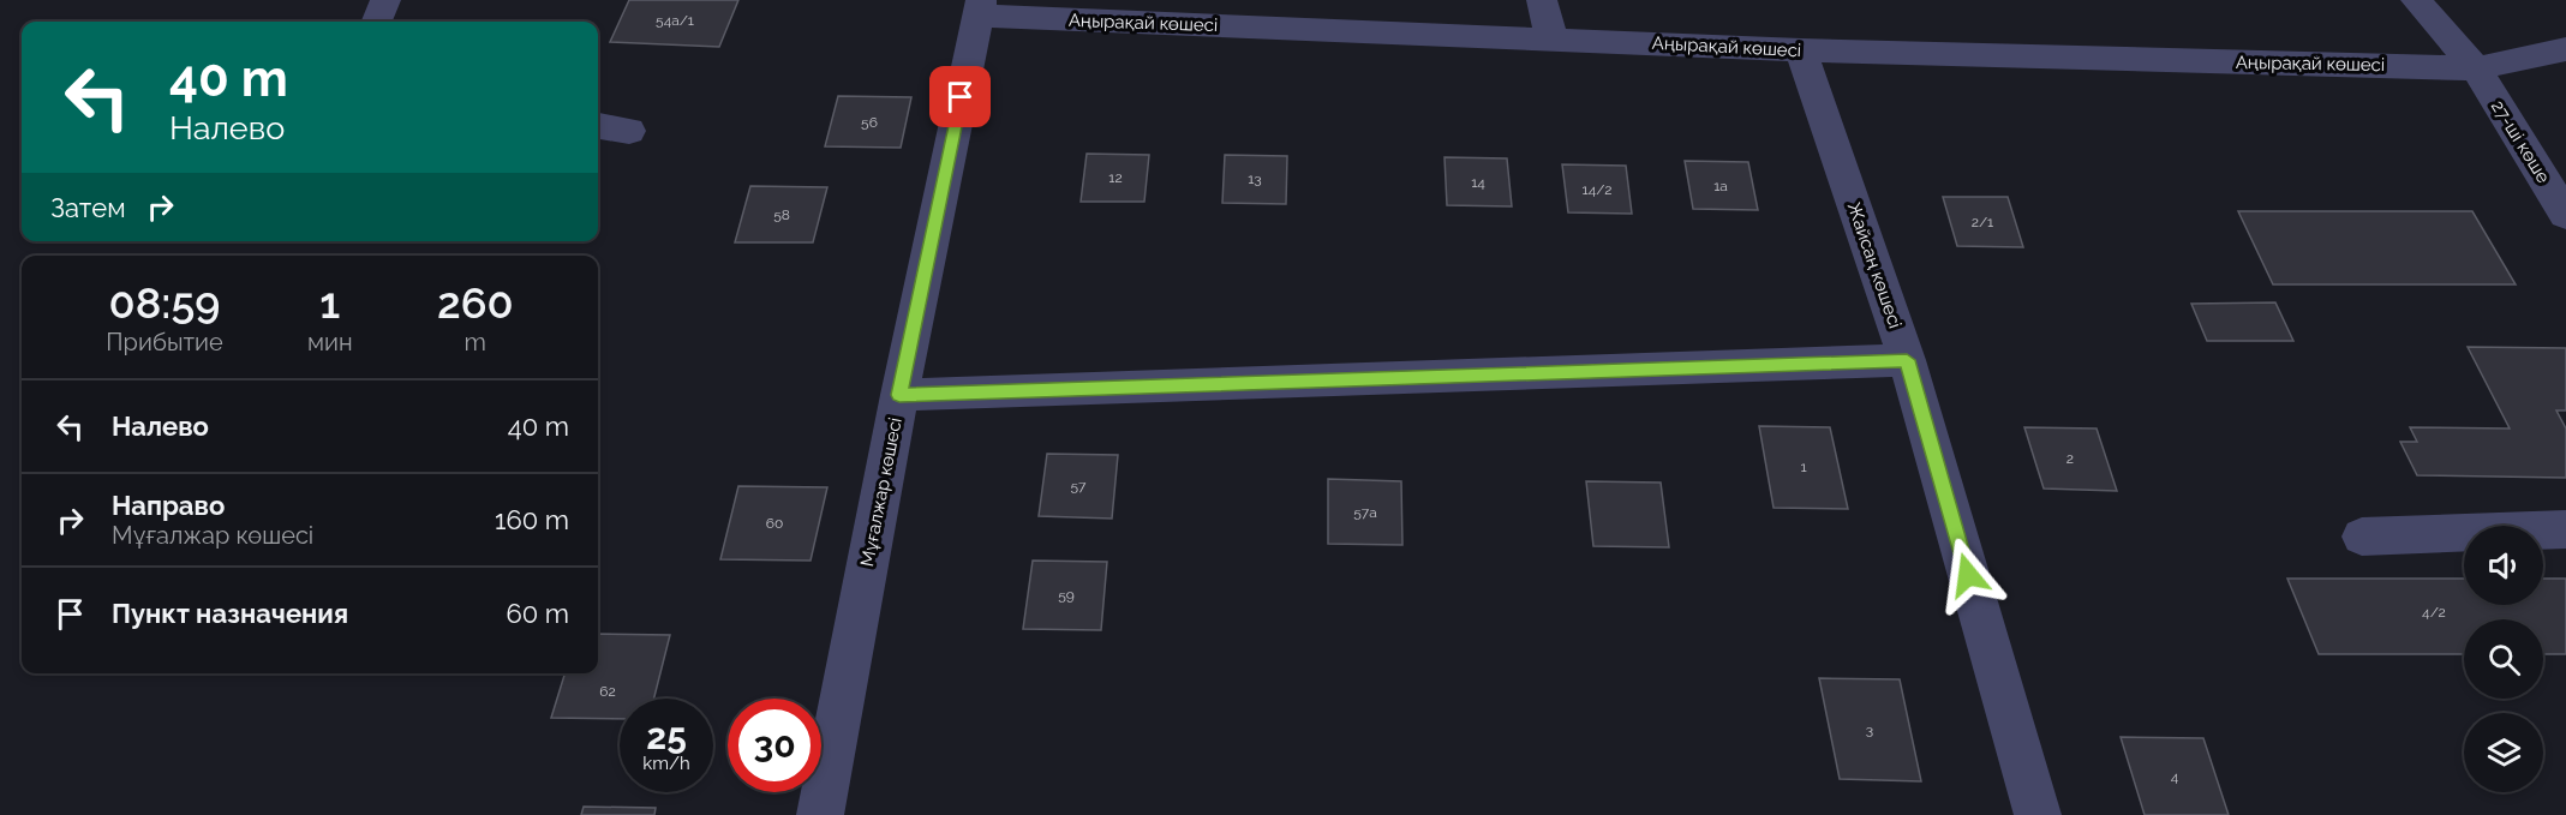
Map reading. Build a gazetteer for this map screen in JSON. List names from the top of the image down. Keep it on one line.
{"streets":{"street":["Аңырақай көшесі","27-ші көше","Жайсаң көшесі","Мұғалжар көшесі"]},"crossings":[["Аңырақай көшесі","27-ші көше"],["Аңырақай көшесі","Жайсаң көшесі"],["Аңырақай көшесі","Мұғалжар көшесі"]],"house_numbers":["54а/1","56","12","13","14","1а","14/2","58","2/1","2","1","57","57а","60","59","4/2","62","3","4"],"page":{"turn":["40 m","Налево"],"then":"Затем","eta":["08:59","Прибытие","1","мин","260","m"],"list":[{"name":"Налево","value":"40 m"},{"name":"Направо","note":"Мұғалжар көшесі","value":"160 m"},{"name":"Пункт назначения","value":"60 m"}],"speed":"25 km/h","limit":"30"}}
